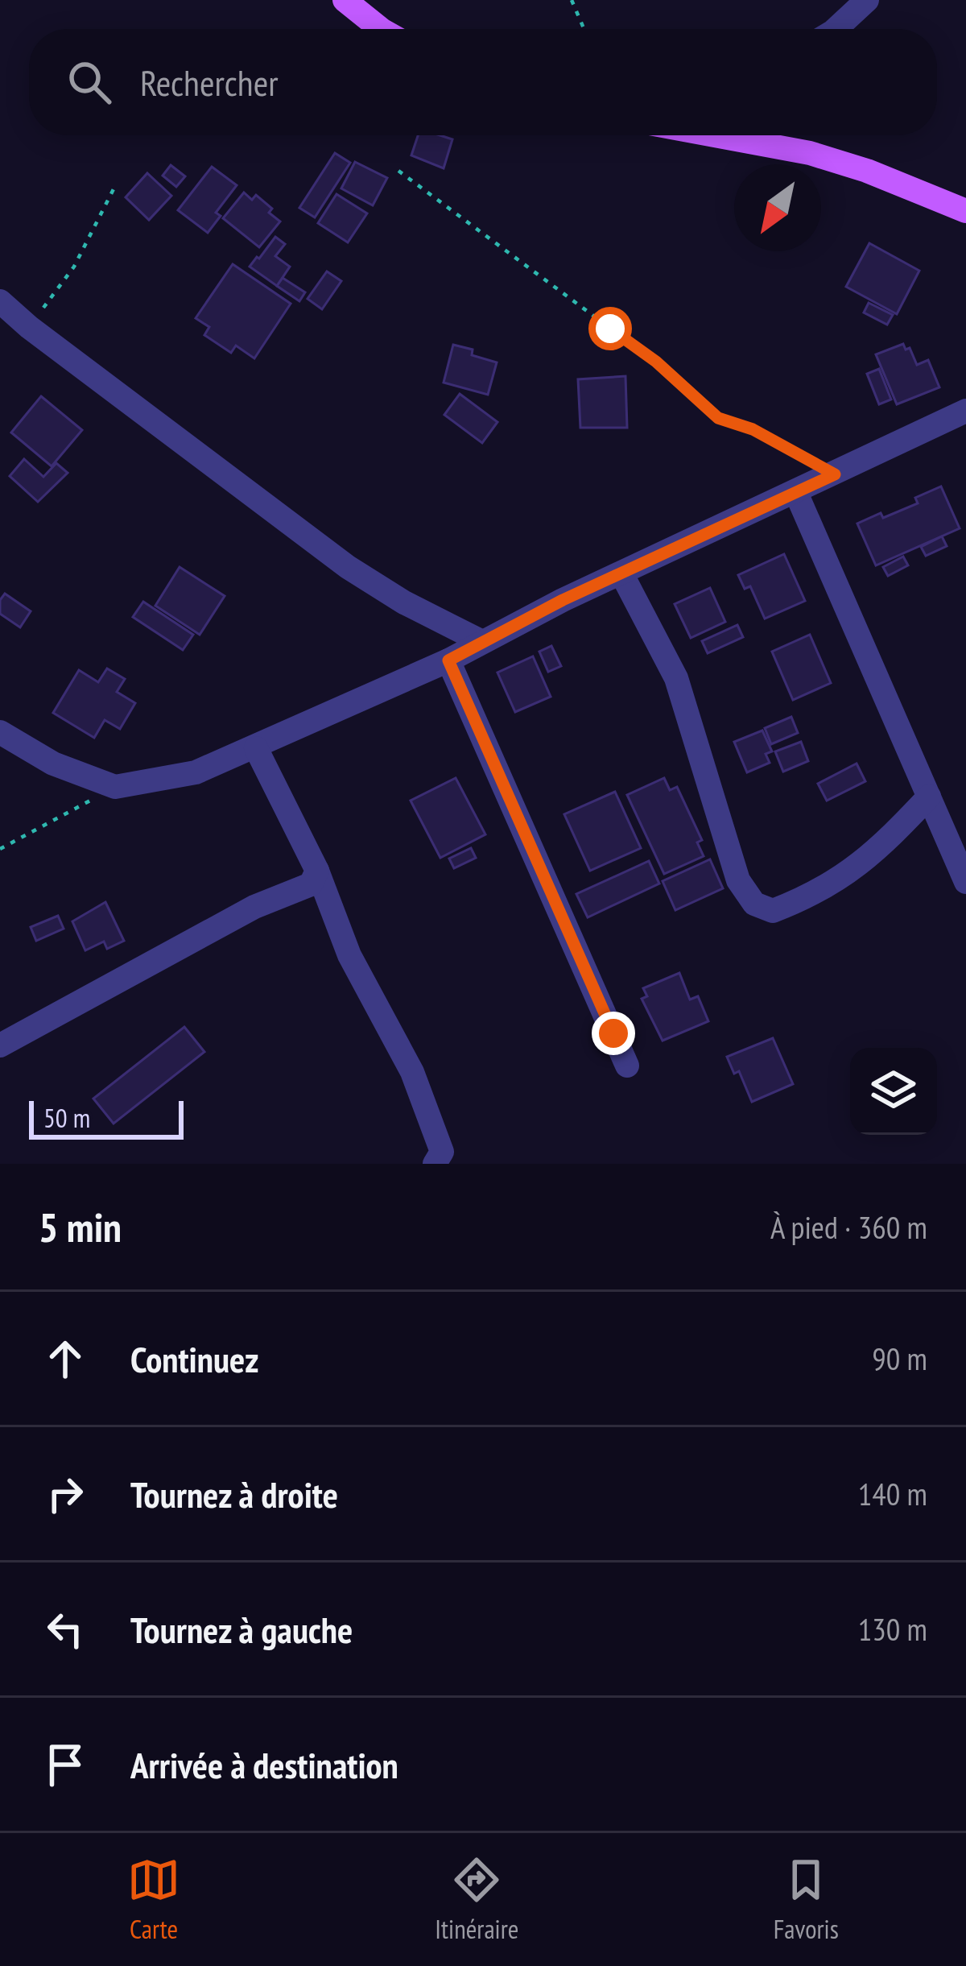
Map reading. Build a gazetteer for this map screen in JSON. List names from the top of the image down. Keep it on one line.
{"scale_bar":"50 m","north":"bottom left","page":{"search":"Rechercher","scale":"50 m","heading":["5 min","À pied · 360 m"],"list":[["Continuez","90 m"],["Tournez à droite","140 m"],["Tournez à gauche","130 m"],"Arrivée à destination"],"nav":["Carte","Itinéraire","Favoris"]}}
